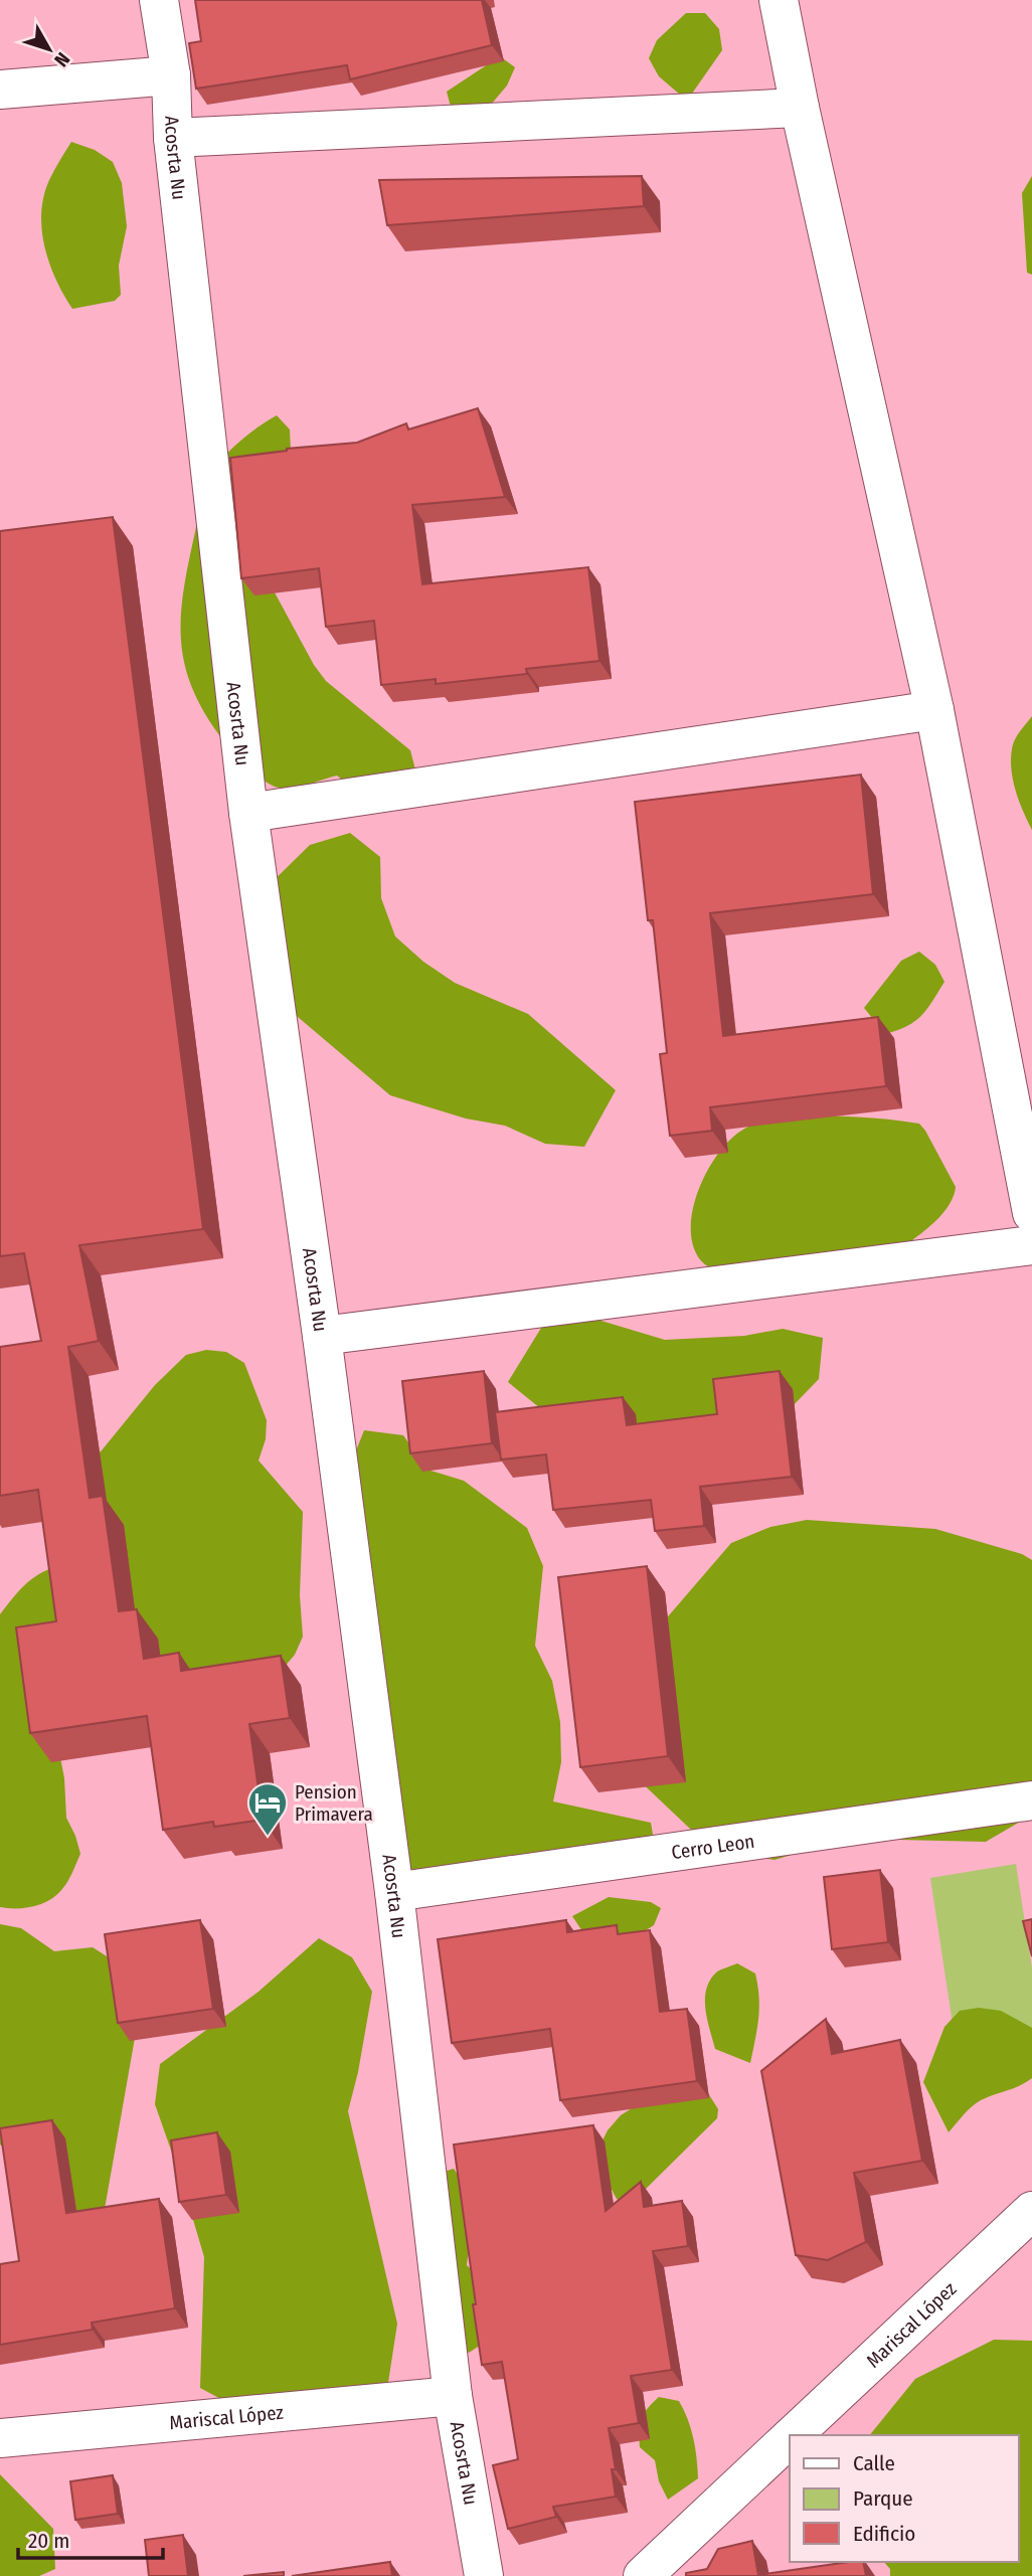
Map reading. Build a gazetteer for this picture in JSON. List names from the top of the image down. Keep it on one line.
{"streets":{"street":["Acosrta Nu","Cerro Leon","Mariscal López"]},"crossings":[["Acosrta Nu","Cerro Leon"],["Acosrta Nu","Mariscal López"]],"places":{"hotel":["Pension Primavera"]},"legend":["Calle","Parque","Edificio"],"scale_bar":"20 m","north":"bottom right"}
